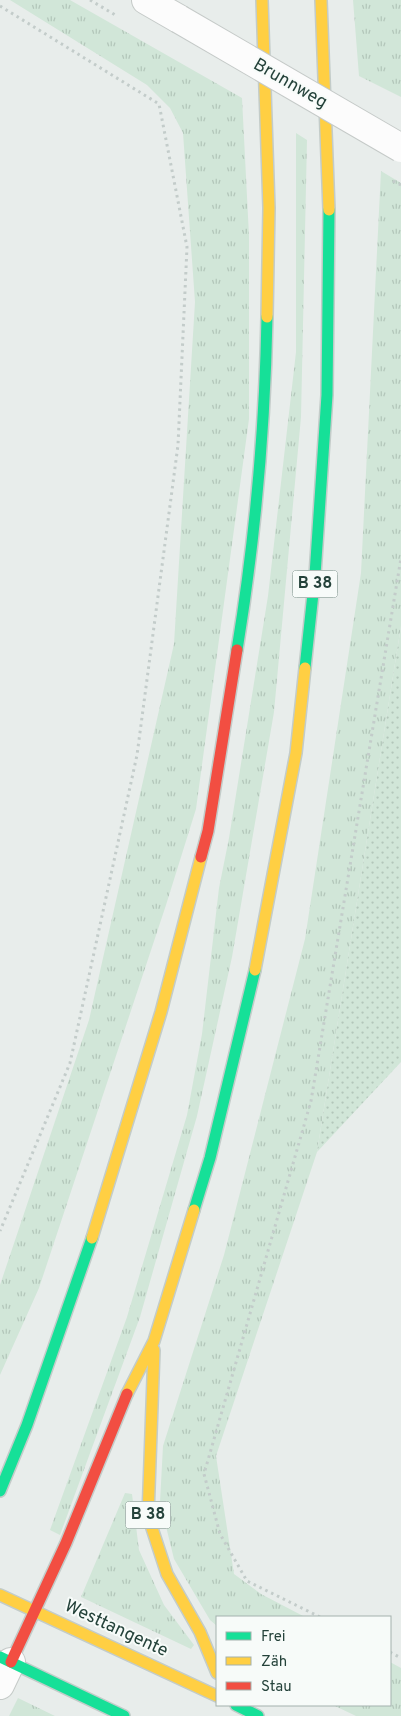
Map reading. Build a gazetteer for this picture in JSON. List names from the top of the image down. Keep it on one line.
{"streets":{"main road":["B 38","Westtangente"],"street":["Brunnweg"]},"crossings":[["B 38","Westtangente"]],"legend":["Frei","Zäh","Stau"]}
